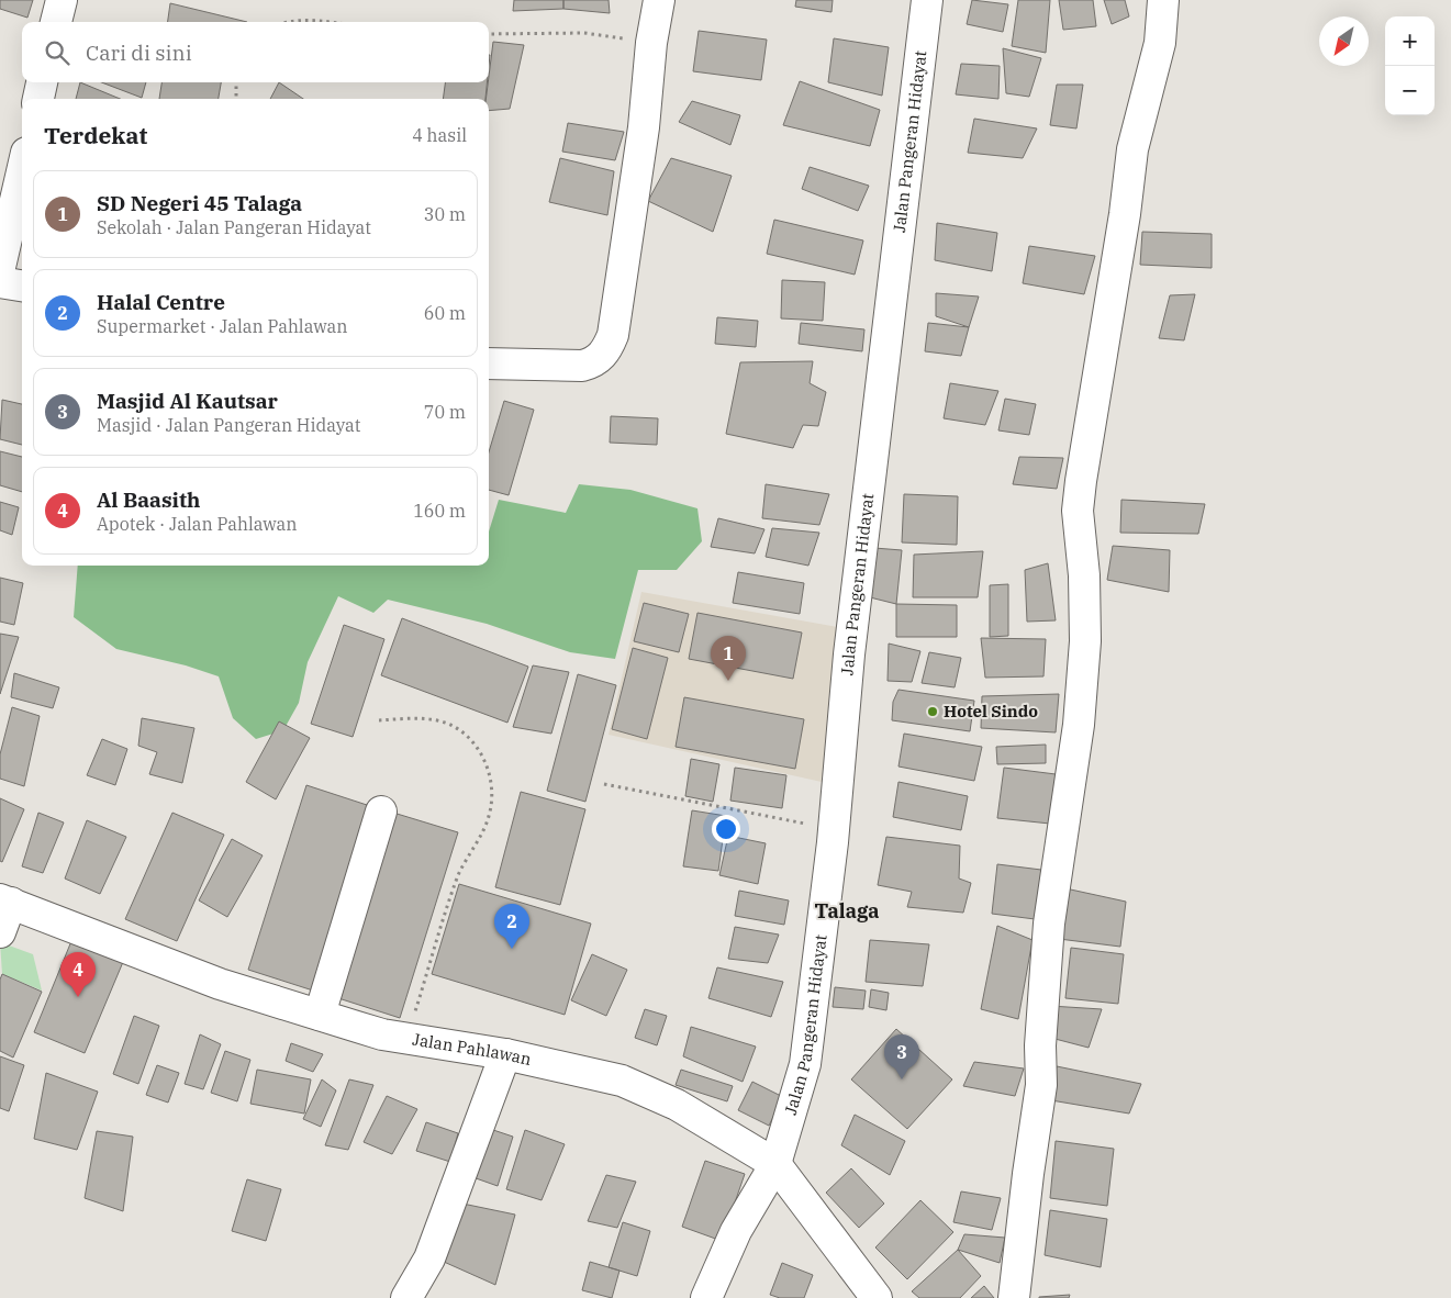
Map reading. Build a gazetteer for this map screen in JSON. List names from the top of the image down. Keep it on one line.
{"streets":{"street":["Jalan Pangeran Hidayat","Jalan Pahlawan"]},"crossings":[["Jalan Pangeran Hidayat","Jalan Pahlawan"]],"districts":["Talaga"],"places":["Hotel Sindo"],"north":"bottom left","page":{"map_buttons":["+","−"],"search":"Cari di sini","heading":["Terdekat","4 hasil"],"list":[{"mark":"1","name":"SD Negeri 45 Talaga","note":"Sekolah · Jalan Pangeran Hidayat","value":"30 m"},{"mark":"2","name":"Halal Centre","note":"Supermarket · Jalan Pahlawan","value":"60 m"},{"mark":"3","name":"Masjid Al Kautsar","note":"Masjid · Jalan Pangeran Hidayat","value":"70 m"},{"mark":"4","name":"Al Baasith","note":"Apotek · Jalan Pahlawan","value":"160 m"}],"pins":["1","2","4","3"]}}
